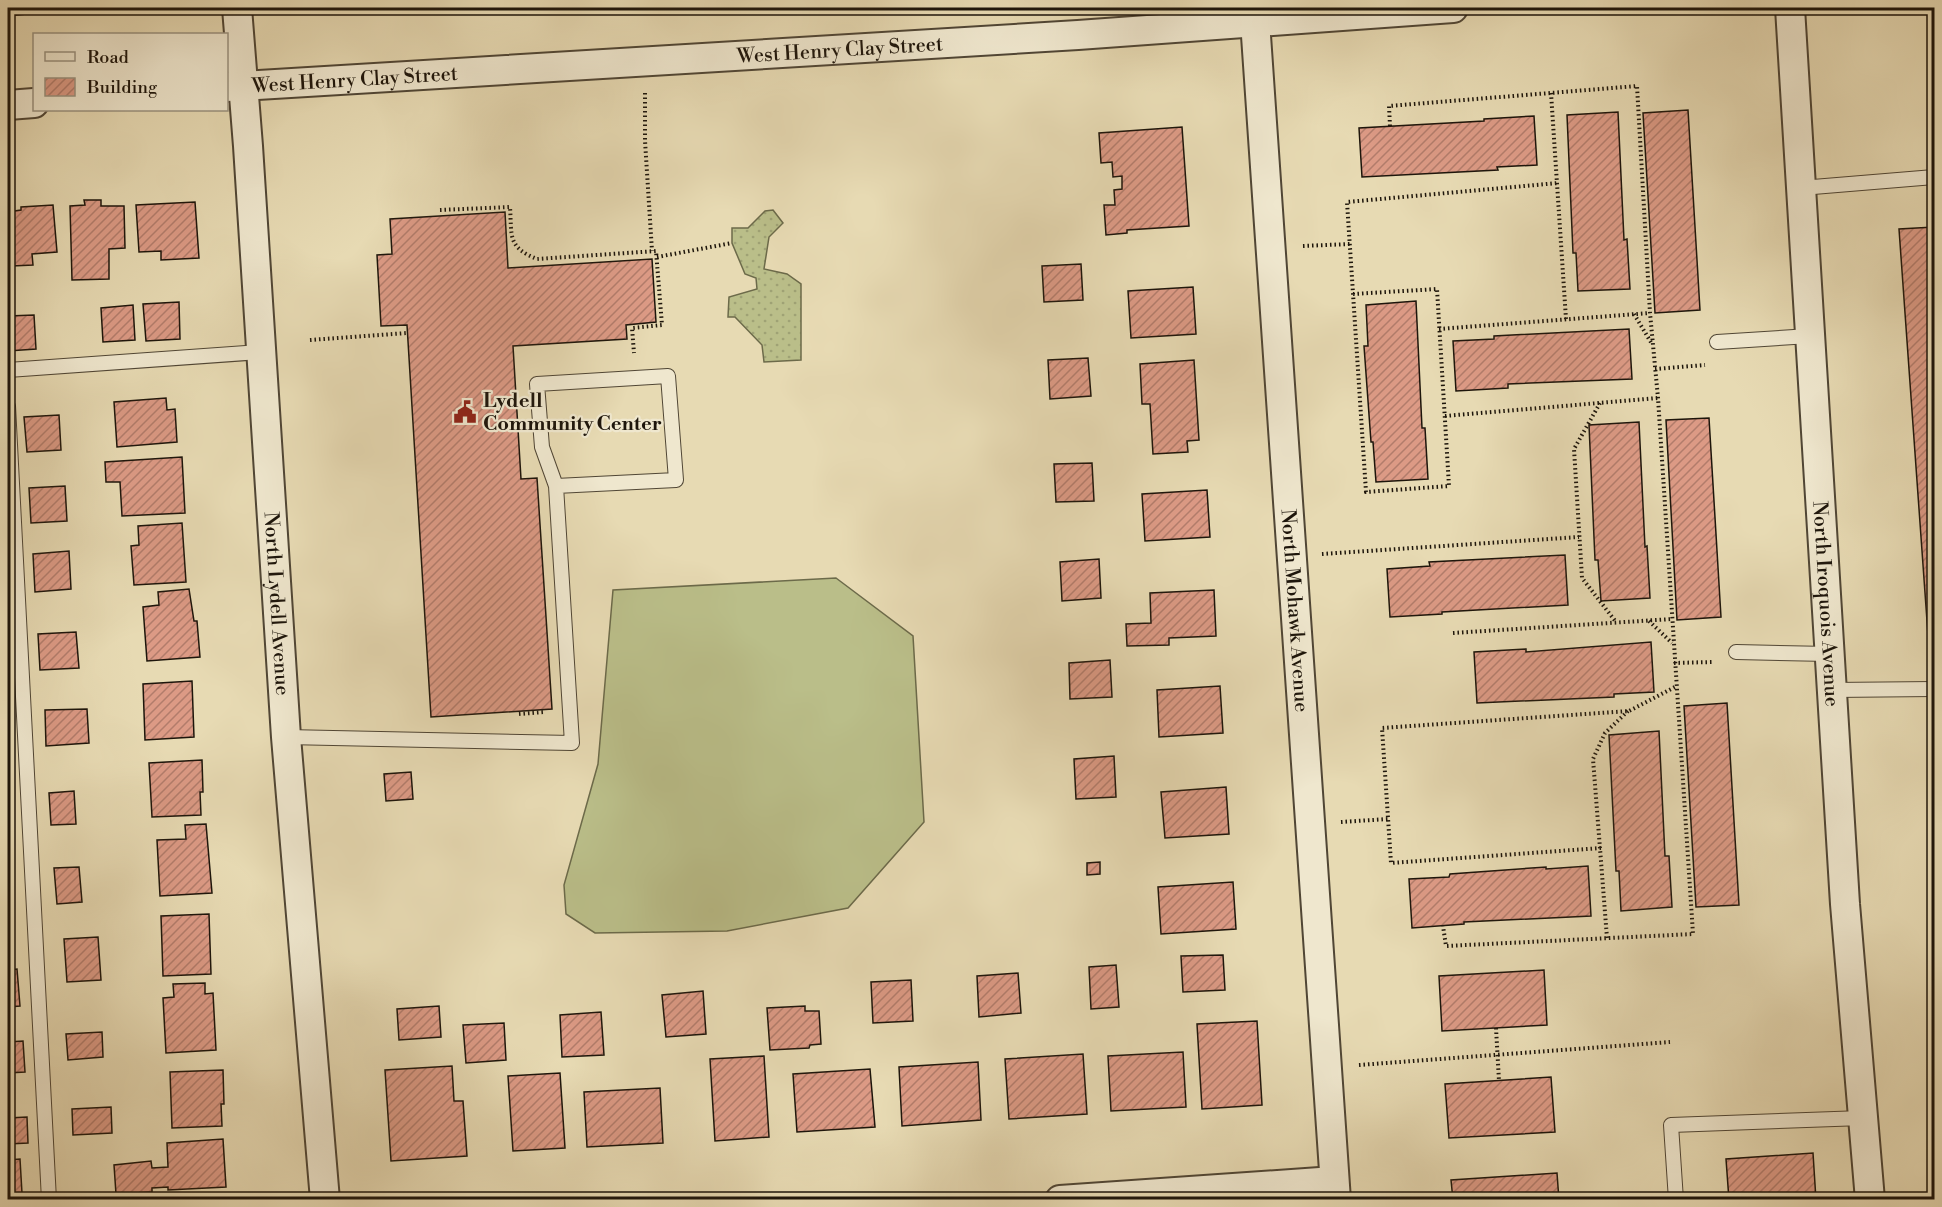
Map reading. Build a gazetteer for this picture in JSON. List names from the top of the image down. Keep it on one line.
{"streets":{"street":["West Henry Clay Street","North Lydell Avenue","North Iroquois Avenue","North Mohawk Avenue"]},"crossings":[["West Henry Clay Street","North Lydell Avenue"],["West Henry Clay Street","North Mohawk Avenue"]],"places":{"public building":["Lydell Community Center"]},"legend":["Road","Building"]}
